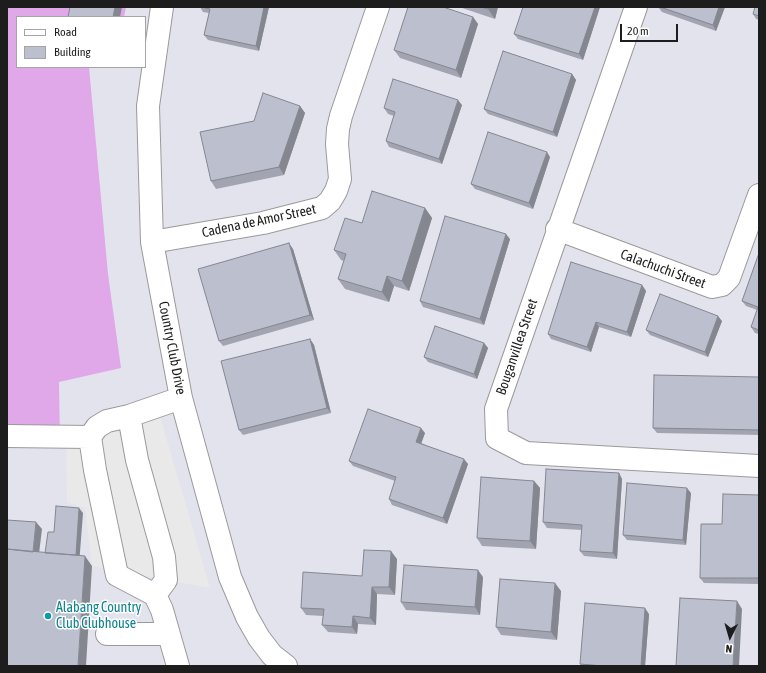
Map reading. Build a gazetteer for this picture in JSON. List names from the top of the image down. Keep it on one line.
{"streets":{"street":["Cadena de Amor Street","Calachuchi Street","Bouganvillea Street","Country Club Drive"]},"crossings":[["Cadena de Amor Street","Country Club Drive"],["Calachuchi Street","Bouganvillea Street"]],"places":["Alabang Country Club Clubhouse"],"legend":["Road","Building"],"scale_bar":"20 m","north":"bottom"}
